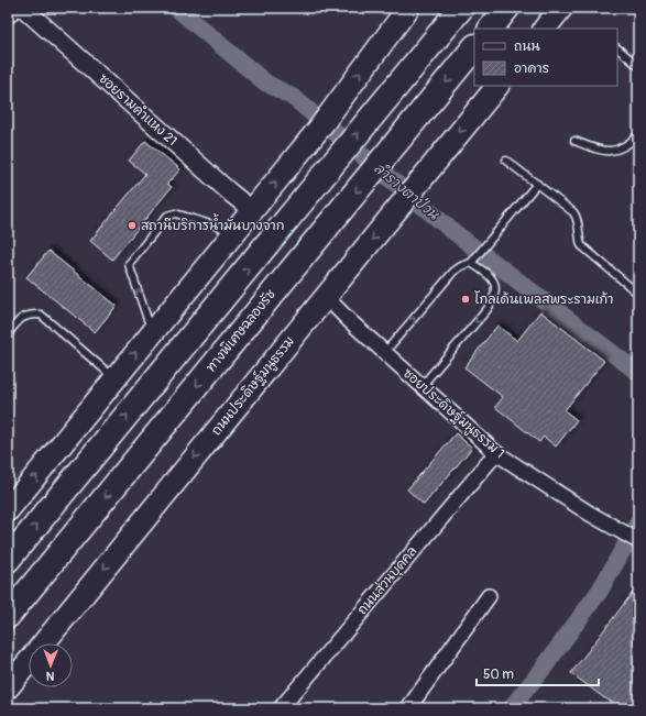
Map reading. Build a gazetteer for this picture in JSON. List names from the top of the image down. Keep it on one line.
{"streets":{"highway":["ทางพิเศษฉลองรัช"],"main road":["ถนนประดิษฐ์มนูธรรม"],"street":["ซอยรามคำแหง 21","ซอยประดิษฐ์มนูธรรม 1","ถนนส่วนบุคคล"]},"crossings":[["ถนนประดิษฐ์มนูธรรม","ซอยประดิษฐ์มนูธรรม 1"],["ซอยประดิษฐ์มนูธรรม 1","ถนนส่วนบุคคล"]],"water":["ลำรางตาป่วน"],"places":["สถานีบริการน้ำมันบางจาก","โกลเด้นเพลสพระรามเก้า"],"legend":["ถนน","อาคาร"],"scale_bar":"50 m","north":"bottom"}
